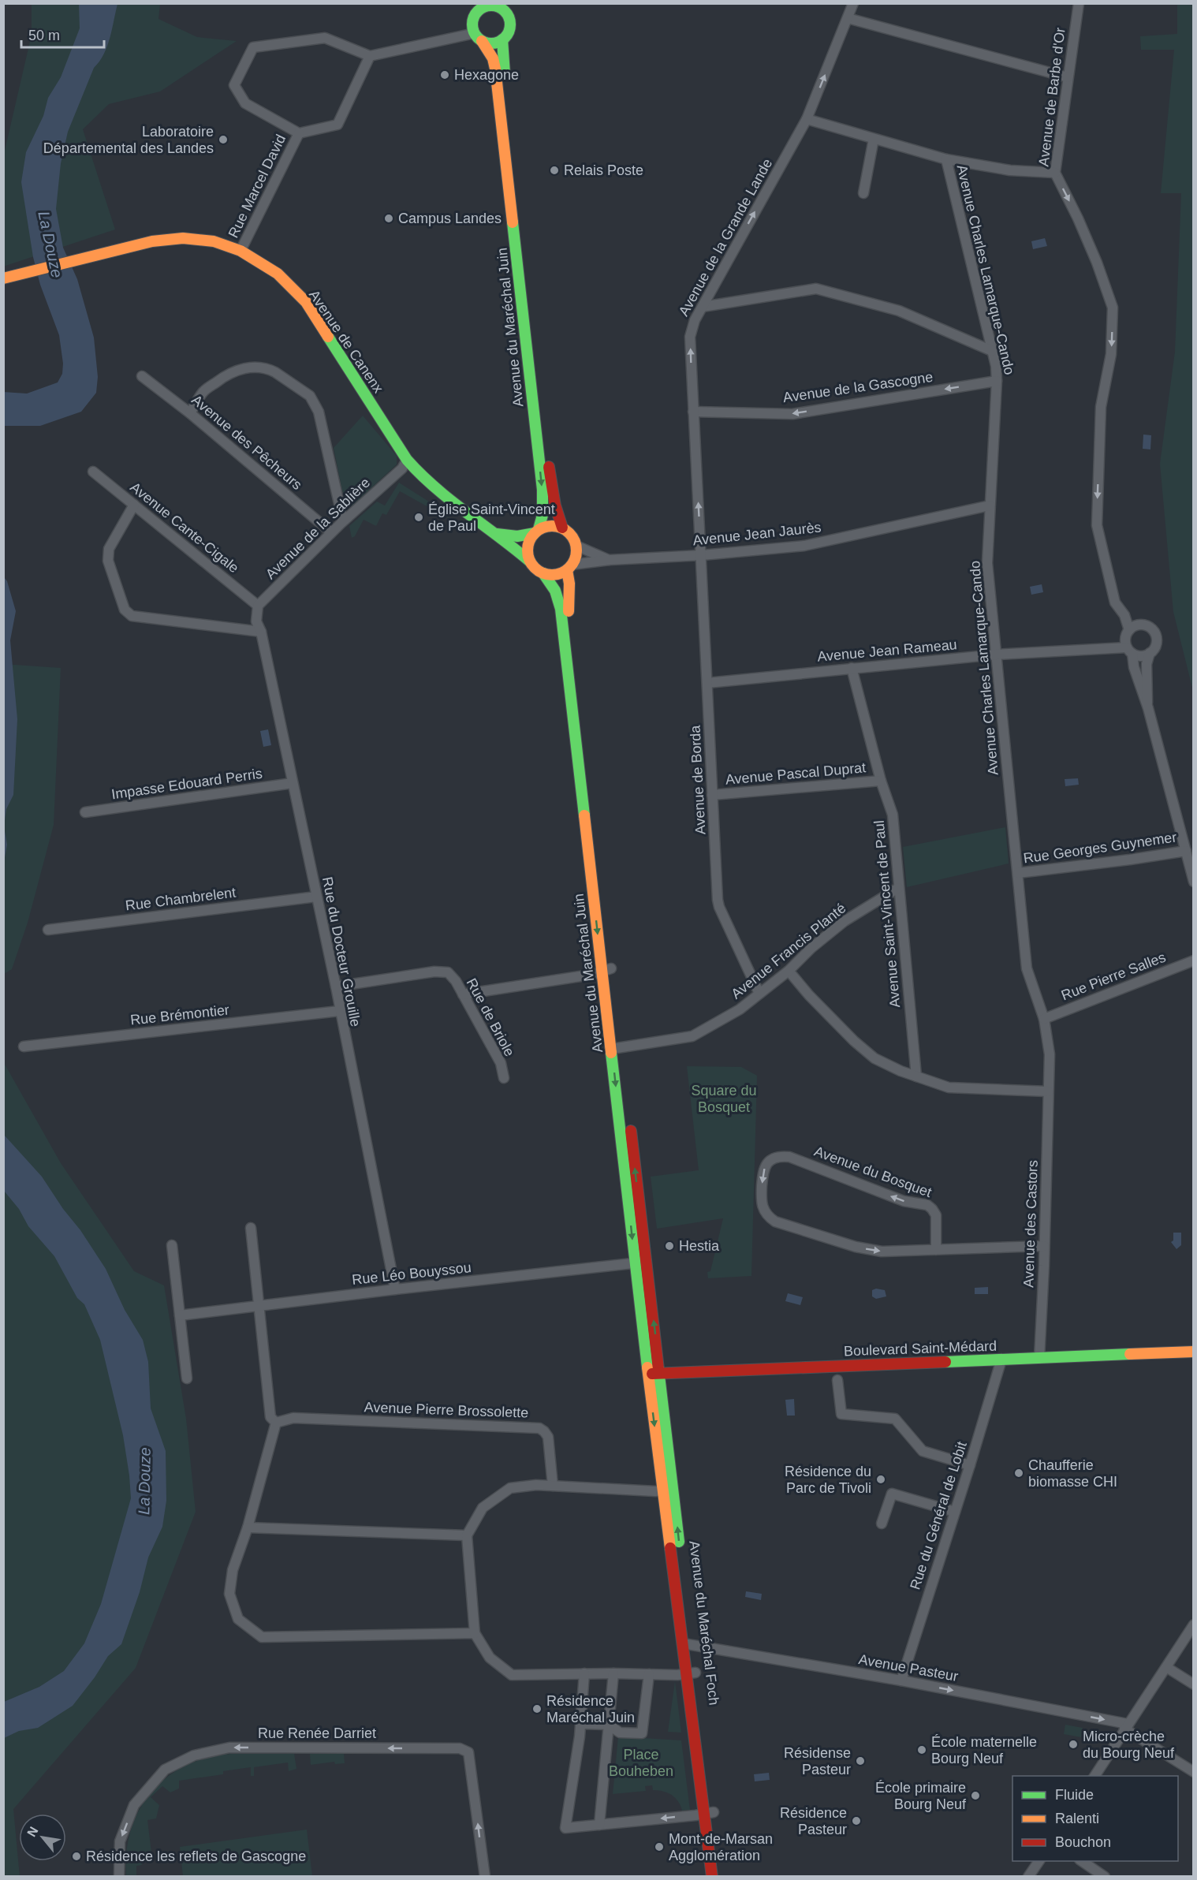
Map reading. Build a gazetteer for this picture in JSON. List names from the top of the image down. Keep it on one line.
{"streets":{"main road":["Avenue du Maréchal Juin","Avenue de Canenx","Boulevard Saint-Médard","Avenue du Maréchal Foch"],"street":["Avenue de Barbe d'Or","Rue Marcel David","Avenue de la Grande Lande","Avenue Charles Lamarque-Cando","Avenue de la Gascogne","Avenue des Pêcheurs","Avenue Cante-Cigale","Avenue de la Sablière","Avenue Jean Jaurès","Avenue Jean Rameau","Avenue Pascal Duprat","Avenue de Borda","Impasse Edouard Perris","Rue Georges Guynemer","Rue Chambrelent","Avenue Saint-Vincent de Paul","Avenue Francis Planté","Rue du Docteur Grouille","Rue Pierre Salles","Rue Brémontier","Rue de Briole","Avenue du Bosquet","Avenue des Castors","Rue Léo Bouyssou","Avenue Pierre Brossolette","Rue du Général de Lobit","Avenue Pasteur","Rue Renée Darriet"]},"crossings":[["Avenue de Barbe d'Or","Avenue Jean Rameau"],["Rue Marcel David","Avenue de Canenx"],["Avenue de la Grande Lande","Avenue de la Gascogne"],["Avenue de la Grande Lande","Avenue Jean Jaurès"],["Avenue de la Grande Lande","Avenue de Borda"],["Avenue Charles Lamarque-Cando","Avenue de la Gascogne"],["Avenue Charles Lamarque-Cando","Avenue Jean Jaurès"],["Avenue Charles Lamarque-Cando","Avenue Jean Rameau"],["Avenue Charles Lamarque-Cando","Rue Georges Guynemer"],["Avenue Charles Lamarque-Cando","Rue Pierre Salles"],["Avenue Charles Lamarque-Cando","Avenue des Castors"],["Avenue du Maréchal Juin","Avenue de Canenx"],["Avenue du Maréchal Juin","Avenue Jean Jaurès"],["Avenue du Maréchal Juin","Avenue Francis Planté"],["Avenue du Maréchal Juin","Rue Léo Bouyssou"],["Avenue du Maréchal Juin","Boulevard Saint-Médard"],["Avenue du Maréchal Juin","Avenue du Maréchal Foch"],["Avenue de Canenx","Avenue de la Sablière"],["Avenue de Canenx","Avenue Jean Jaurès"],["Avenue des Pêcheurs","Avenue de la Sablière"],["Avenue Cante-Cigale","Avenue de la Sablière"],["Avenue Cante-Cigale","Rue du Docteur Grouille"],["Avenue de la Sablière","Rue du Docteur Grouille"],["Avenue Jean Jaurès","Avenue de Borda"],["Avenue Jean Rameau","Avenue de Borda"],["Avenue Jean Rameau","Avenue Saint-Vincent de Paul"],["Avenue Pascal Duprat","Avenue de Borda"],["Avenue Pascal Duprat","Avenue Saint-Vincent de Paul"],["Avenue de Borda","Avenue Francis Planté"],["Impasse Edouard Perris","Rue du Docteur Grouille"],["Rue Chambrelent","Rue du Docteur Grouille"],["Avenue Saint-Vincent de Paul","Avenue Francis Planté"],["Rue du Docteur Grouille","Rue Brémontier"],["Rue du Docteur Grouille","Rue de Briole"],["Rue du Docteur Grouille","Rue Léo Bouyssou"],["Avenue du Bosquet","Avenue des Castors"],["Avenue des Castors","Boulevard Saint-Médard"],["Boulevard Saint-Médard","Rue du Général de Lobit"],["Boulevard Saint-Médard","Avenue du Maréchal Foch"],["Rue du Général de Lobit","Avenue Pasteur"],["Avenue du Maréchal Foch","Avenue Pasteur"]],"one_way":["Avenue de Barbe d'Or","Avenue de la Grande Lande","Avenue Pasteur"],"water":["La Douze"],"parks":["Square du Bosquet","Place Bouheben"],"places":["Hexagone","Laboratoire Départemental des Landes","Relais Poste","Campus Landes","Église Saint-Vincent de Paul","Hestia","Chaufferie biomasse CHI","Résidence du Parc de Tivoli","Résidence Maréchal Juin","Micro-crèche du Bourg Neuf","École maternelle Bourg Neuf","Résidense Pasteur","École primaire Bourg Neuf","Résidence Pasteur","Mont-de-Marsan Agglomération","Résidence les reflets de Gascogne"],"legend":["Fluide","Ralenti","Bouchon"],"scale_bar":"50 m","north":"top left"}
